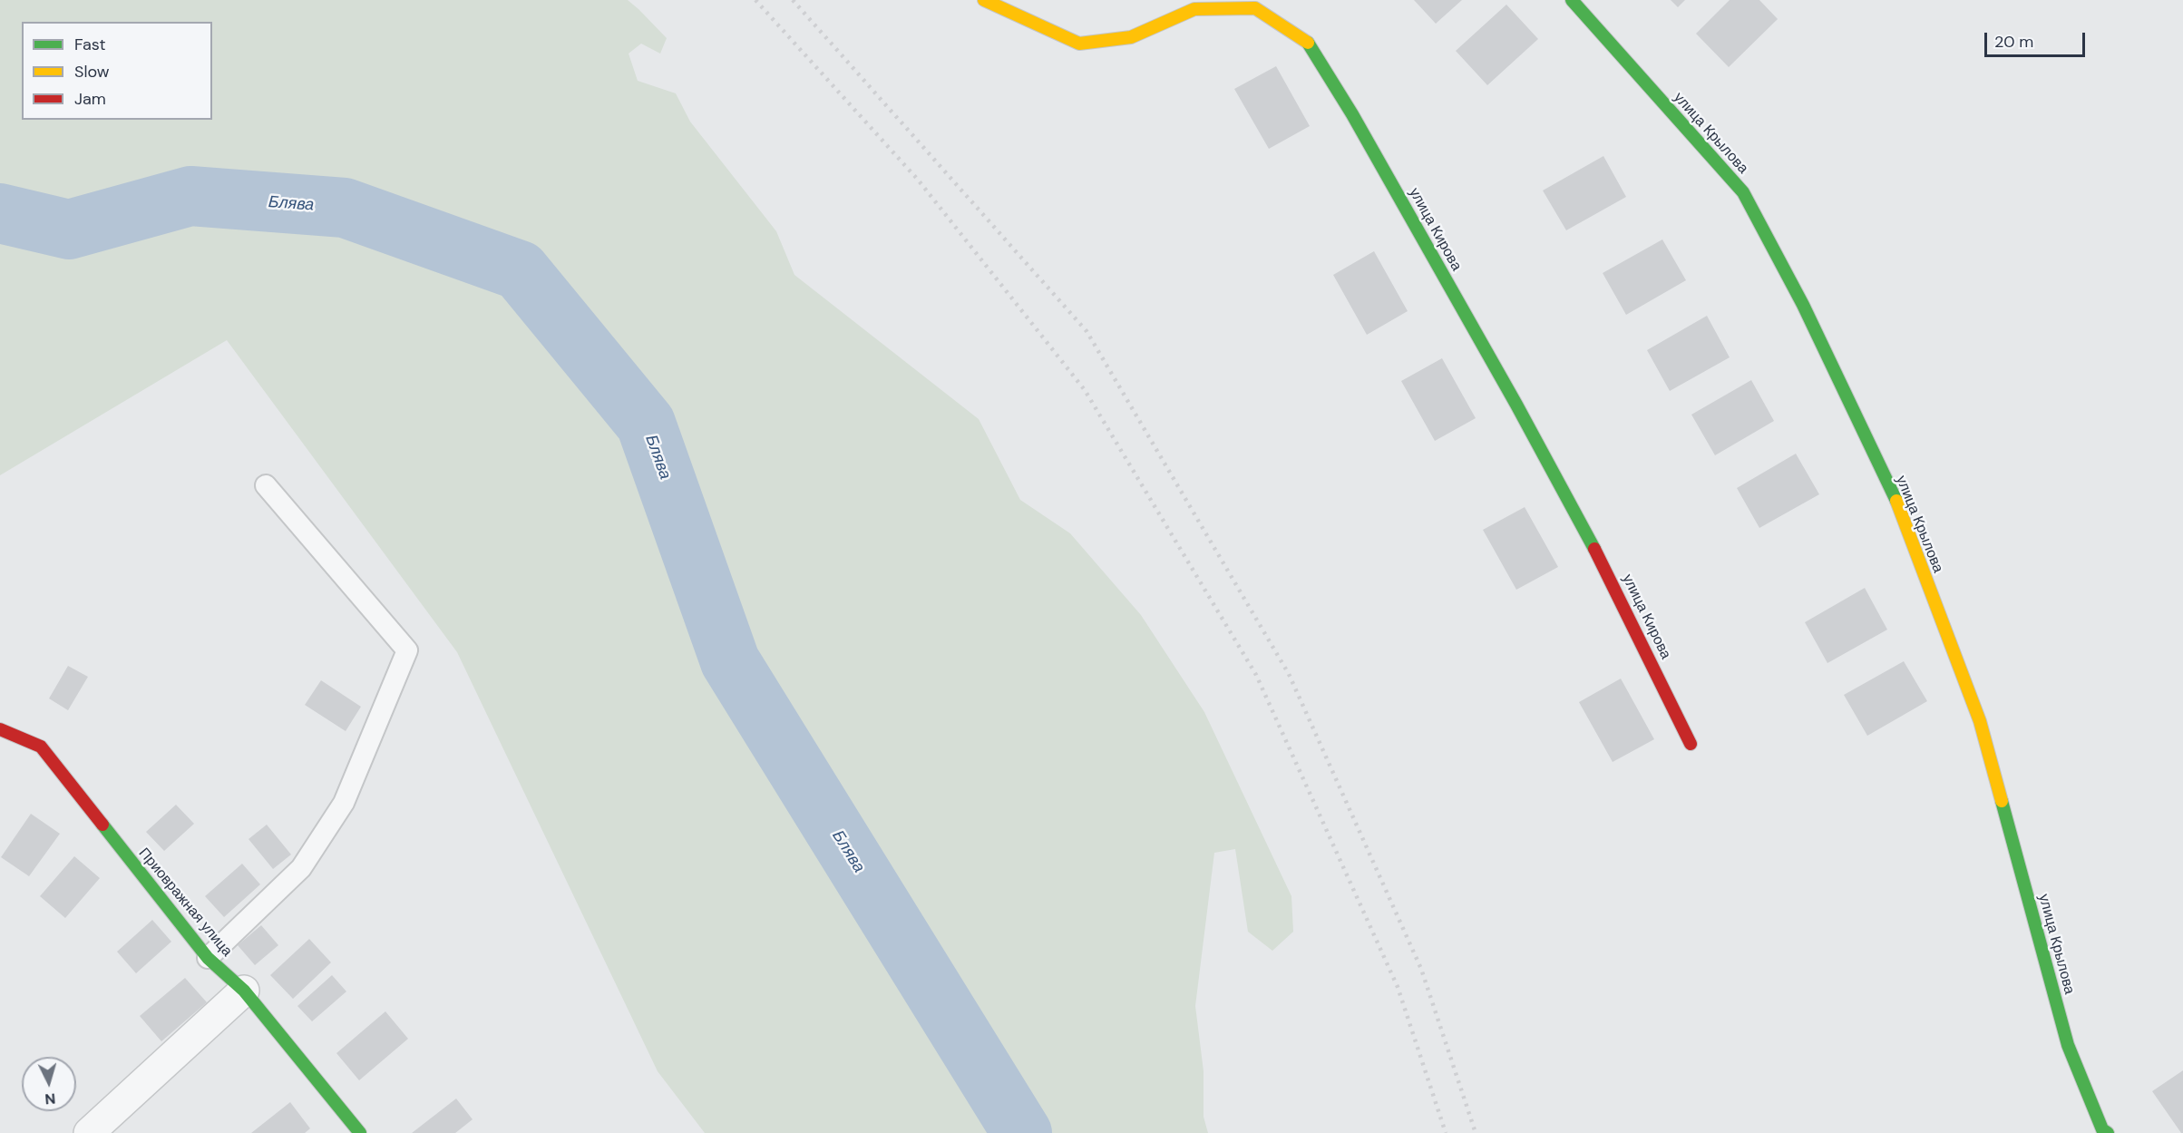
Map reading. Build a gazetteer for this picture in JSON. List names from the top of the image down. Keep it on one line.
{"streets":{"street":["улица Крылова","улица Кирова","Приовражная улица"]},"water":["Блява"],"legend":["Fast","Slow","Jam"],"scale_bar":"20 m","north":"bottom"}
